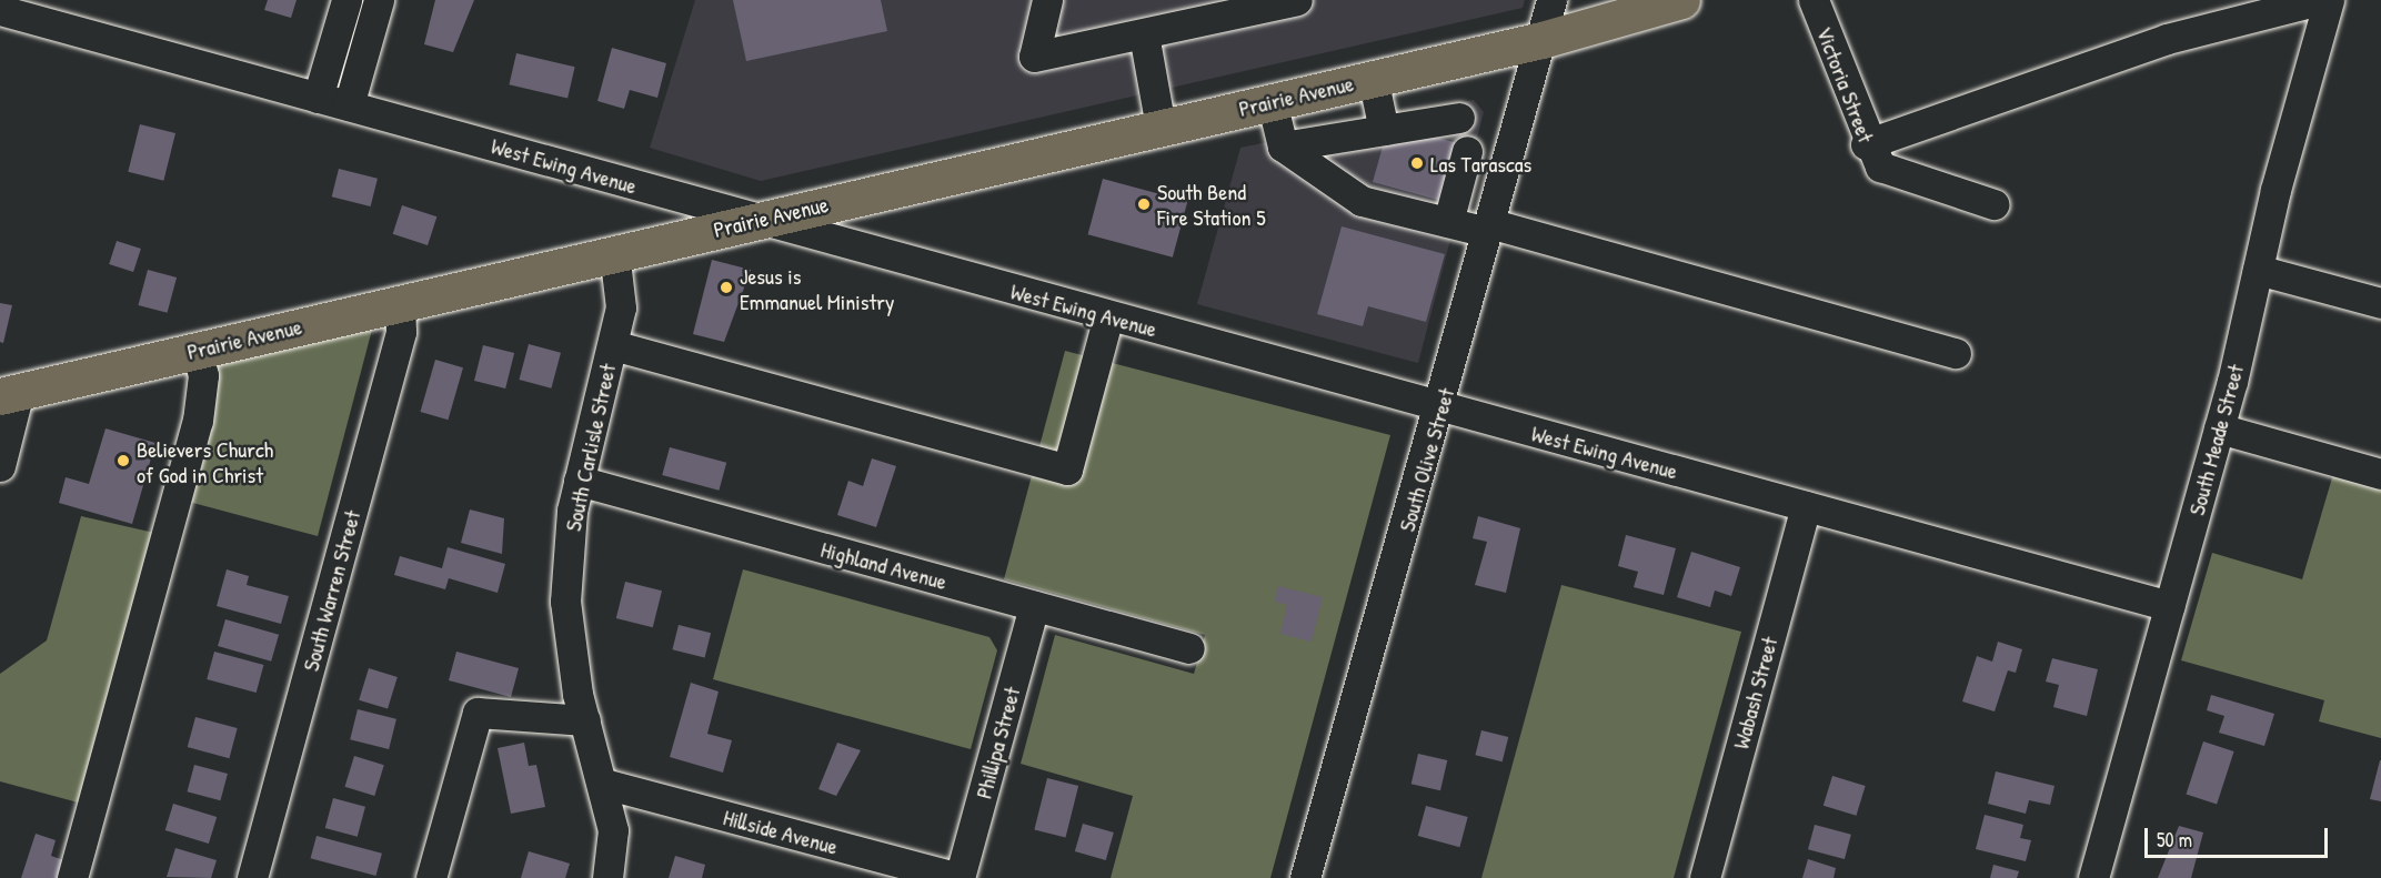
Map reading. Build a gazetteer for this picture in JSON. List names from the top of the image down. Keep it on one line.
{"streets":{"main road":["Prairie Avenue"],"street":["Victoria Street","West Ewing Avenue","South Meade Street","South Carlisle Street","South Olive Street","Highland Avenue","South Warren Street","Wabash Street","Phillipa Street","Hillside Avenue"]},"crossings":[["Prairie Avenue","West Ewing Avenue"],["Prairie Avenue","South Carlisle Street"],["Prairie Avenue","South Olive Street"],["Prairie Avenue","South Warren Street"],["West Ewing Avenue","South Meade Street"],["West Ewing Avenue","South Olive Street"],["West Ewing Avenue","Wabash Street"],["South Carlisle Street","Highland Avenue"],["South Carlisle Street","Hillside Avenue"],["Highland Avenue","Phillipa Street"],["Phillipa Street","Hillside Avenue"]],"places":["Las Tarascas","South Bend Fire Station 5","Jesus is Emmanuel Ministry","Believers Church of God in Christ"],"scale_bar":"50 m"}
